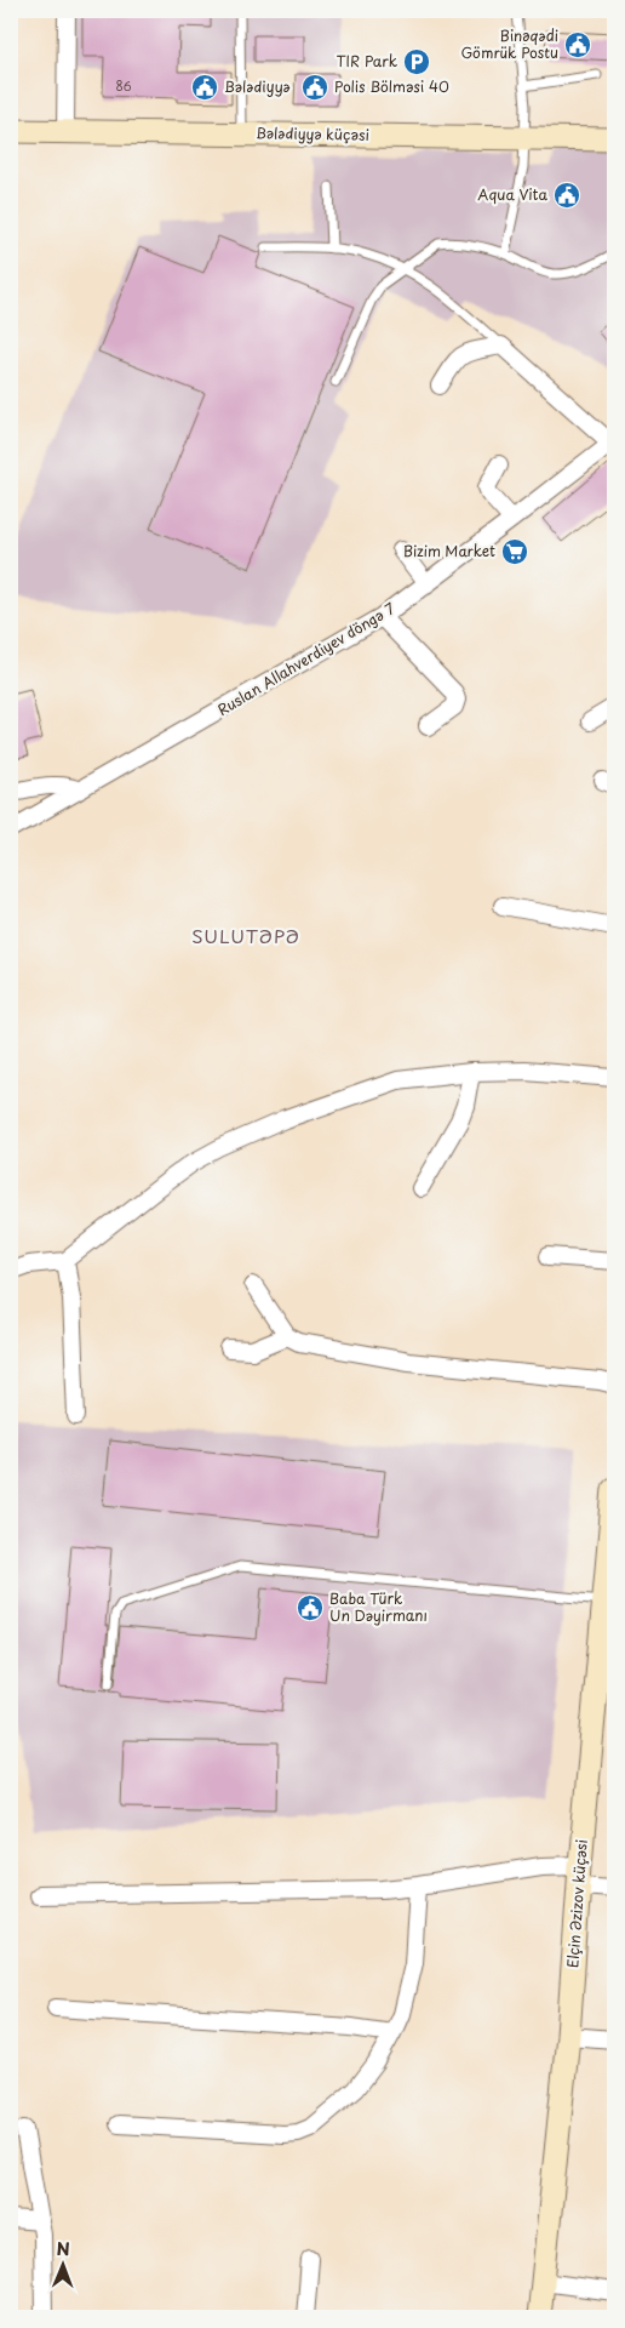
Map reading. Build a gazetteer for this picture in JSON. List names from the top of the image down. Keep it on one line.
{"streets":{"street":["Bələdiyyə küçəsi","Ruslan Allahverdiyev döngə 7","Elçin Əzizov küçəsi"]},"districts":["SULUTƏPƏ"],"places":{"public building":["Binəqədi Gömrük Postu","Bələdiyyə","Polis Bölməsi 40","Aqua Vita","Baba Türk Un Dəyirmanı"],"parking":["TIR Park"],"supermarket":["Bizim Market"]},"house_numbers":["86"],"north":"top"}
